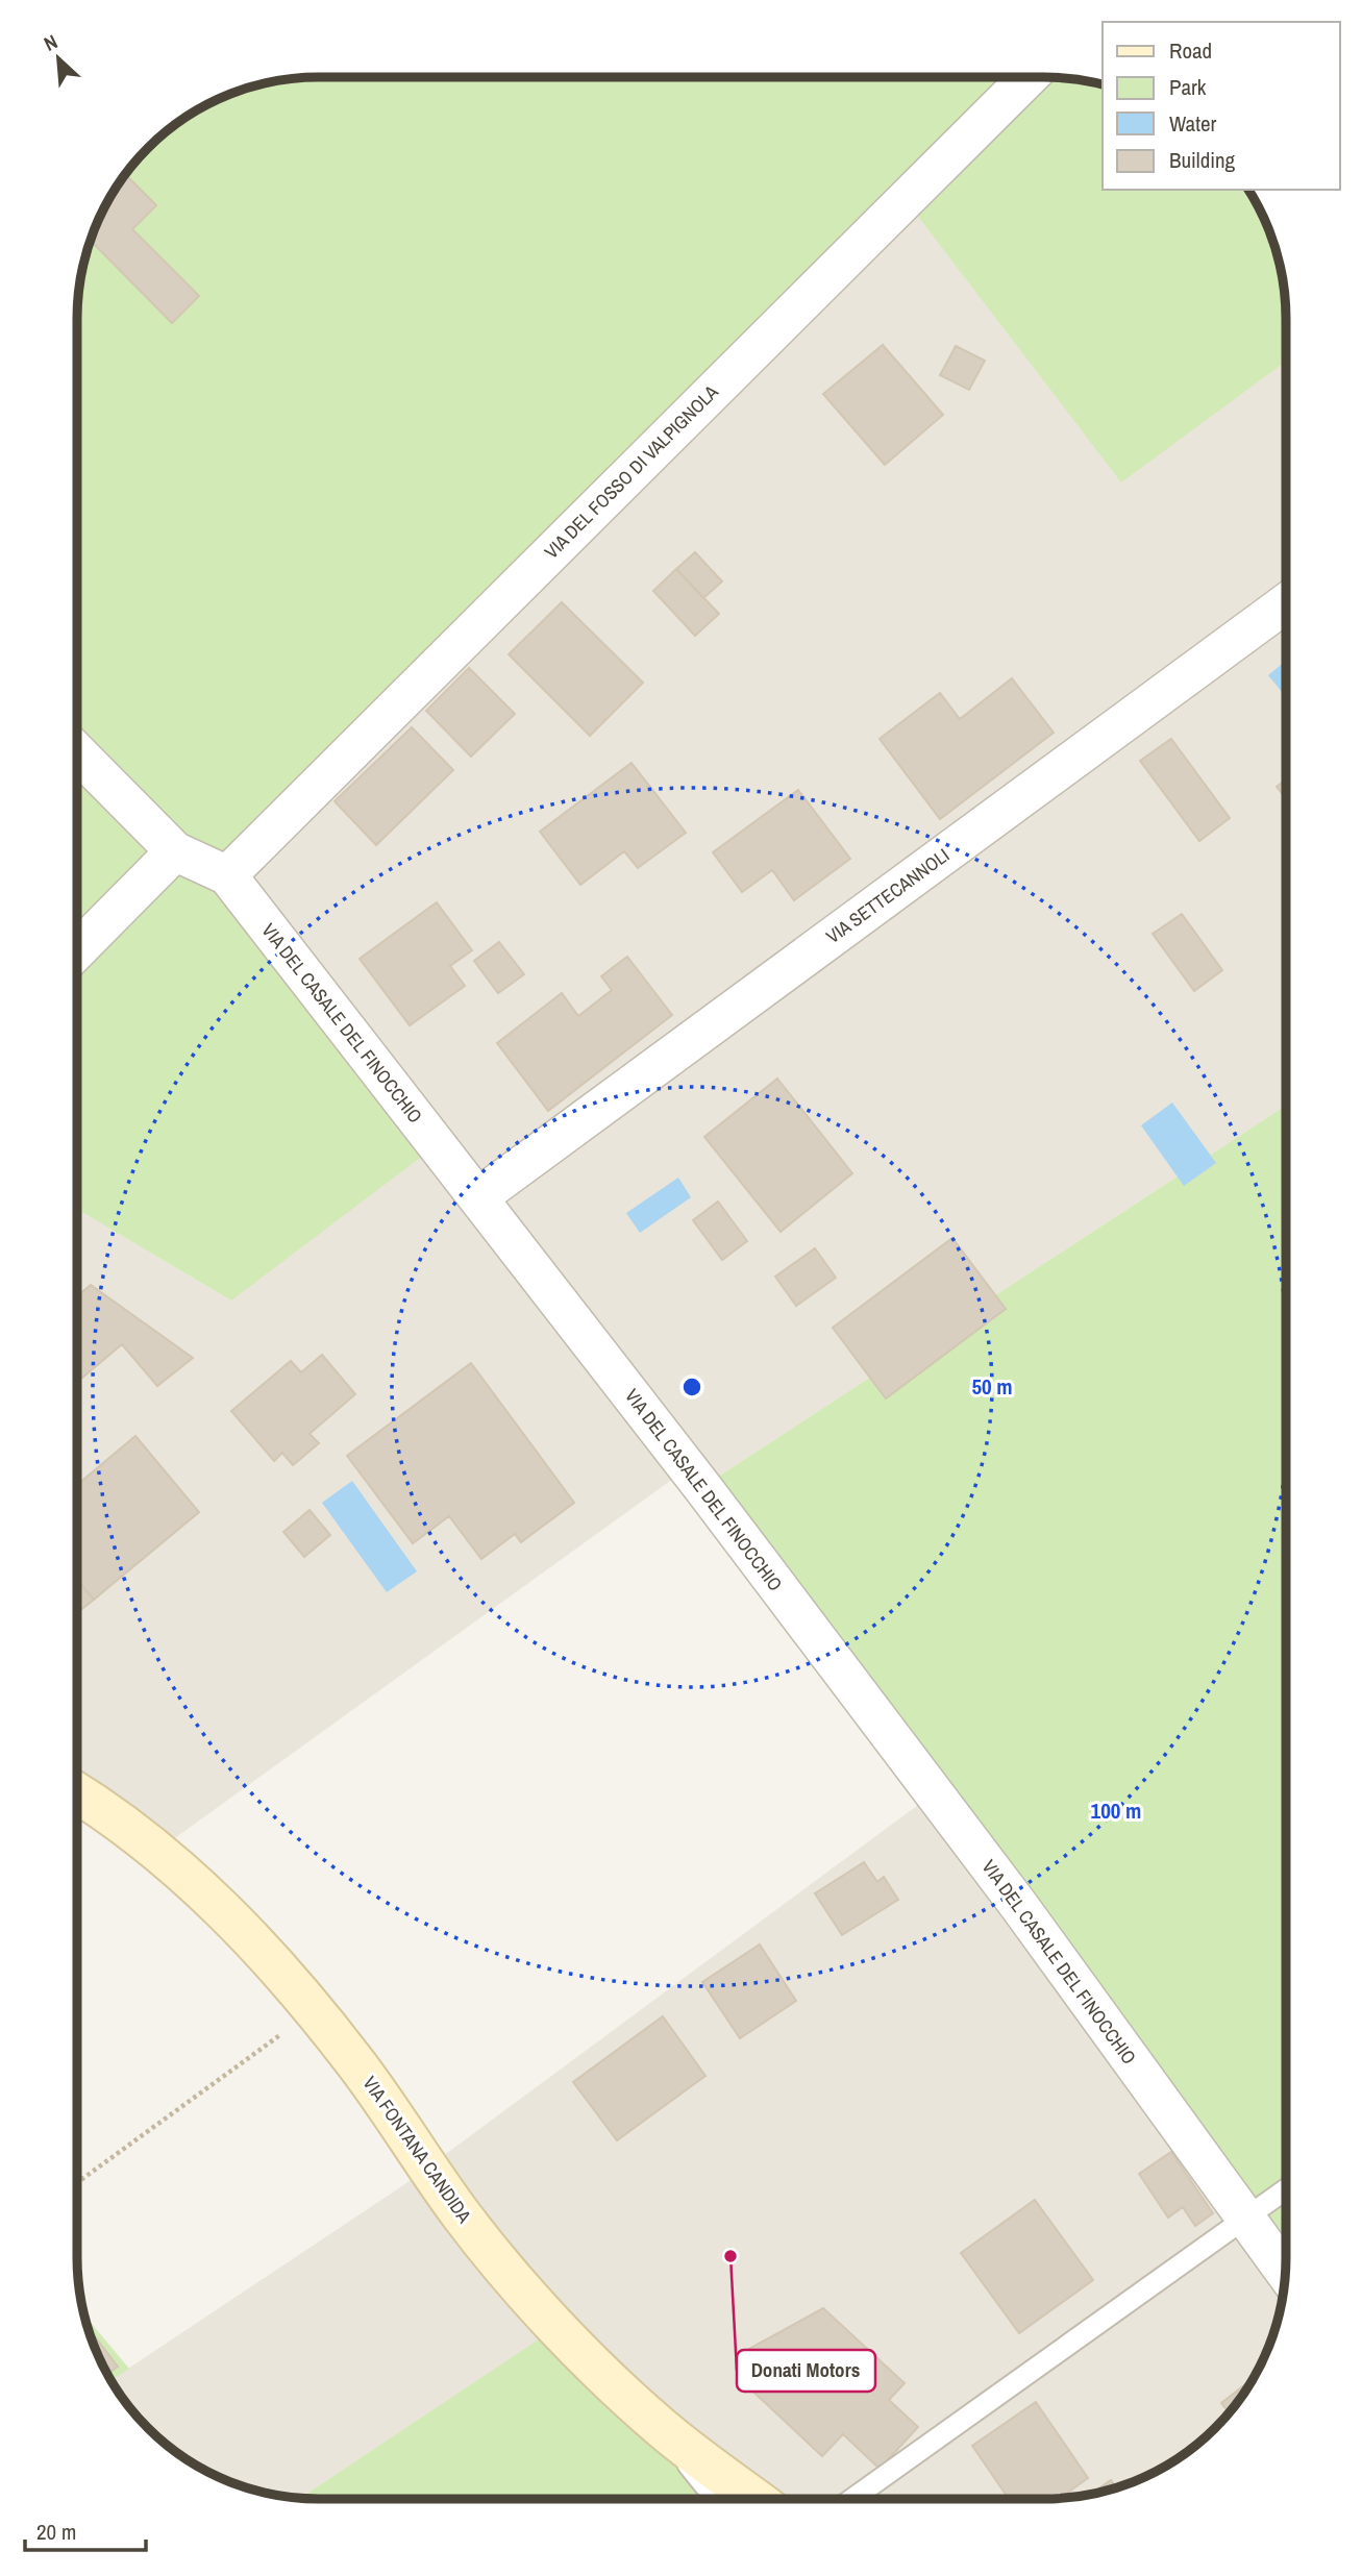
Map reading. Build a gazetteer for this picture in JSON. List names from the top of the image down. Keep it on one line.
{"streets":{"main road":["VIA FONTANA CANDIDA"],"street":["VIA DEL FOSSO DI VALPIGNOLA","VIA SETTECANNOLI","VIA DEL CASALE DEL FINOCCHIO"]},"crossings":[["VIA DEL FOSSO DI VALPIGNOLA","VIA DEL CASALE DEL FINOCCHIO"],["VIA SETTECANNOLI","VIA DEL CASALE DEL FINOCCHIO"]],"places":["Donati Motors"],"legend":["Road","Park","Water","Building"],"scale_bar":"20 m","north":"top left","rings":["50 m","100 m"]}
